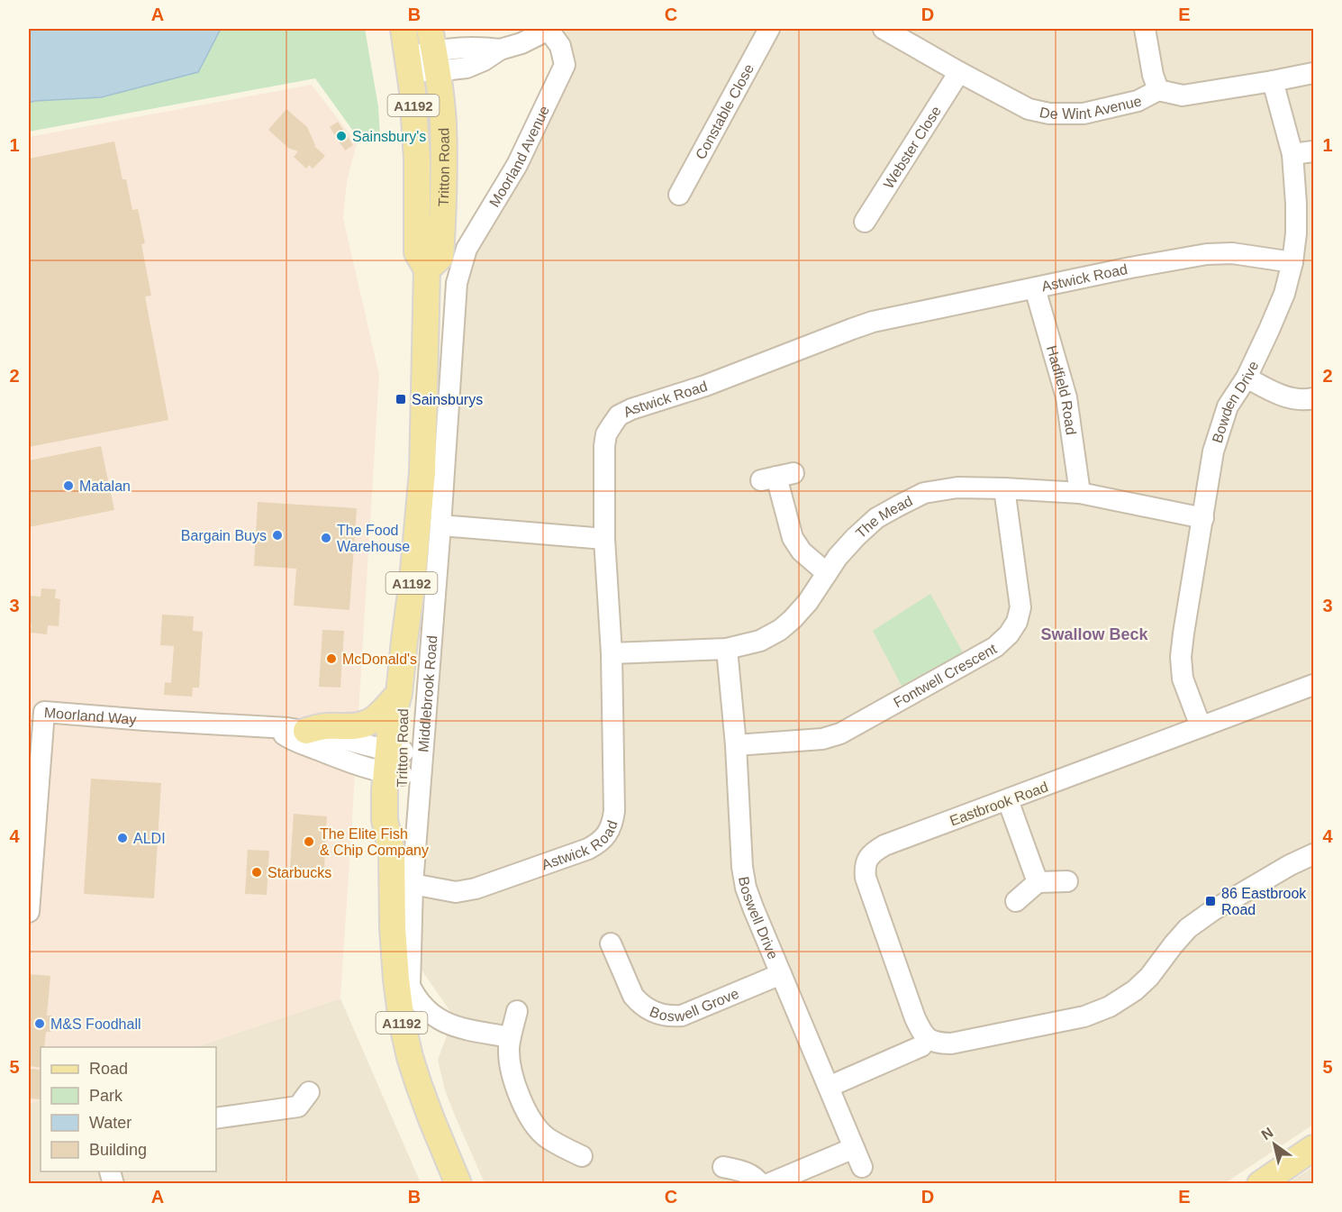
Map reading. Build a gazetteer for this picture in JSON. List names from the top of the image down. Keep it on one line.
{"streets":{"main road":["A1192","Tritton Road"],"street":["De Wint Avenue","Constable Close","Webster Close","Moorland Avenue","Astwick Road","Hadfield Road","Bowden Drive","The Mead","Fontwell Crescent","Middlebrook Road","Moorland Way","Eastbrook Road","Boswell Drive","Boswell Grove"]},"crossings":[["De Wint Avenue","Webster Close"],["De Wint Avenue","Bowden Drive"],["Moorland Avenue","Tritton Road"],["Moorland Avenue","Middlebrook Road"],["Tritton Road","Moorland Way"],["Astwick Road","Hadfield Road"],["Astwick Road","Bowden Drive"],["Astwick Road","The Mead"],["Astwick Road","Middlebrook Road"],["Hadfield Road","The Mead"],["Bowden Drive","The Mead"],["Bowden Drive","Eastbrook Road"],["The Mead","Fontwell Crescent"],["The Mead","Boswell Drive"],["Fontwell Crescent","Boswell Drive"],["Boswell Drive","Boswell Grove"]],"districts":["Swallow Beck"],"places":{"other":["Sainsbury's","Matalan","Bargain Buys","The Food Warehouse","McDonald's","ALDI","The Elite Fish & Chip Company","Starbucks","M&S Foodhall"],"transit":["Sainsburys","86 Eastbrook Road"]},"legend":["Road","Park","Water","Building"],"north":"top left","grid":{"columns":["A","B","C","D","E"],"rows":["1","2","3","4","5"]}}
